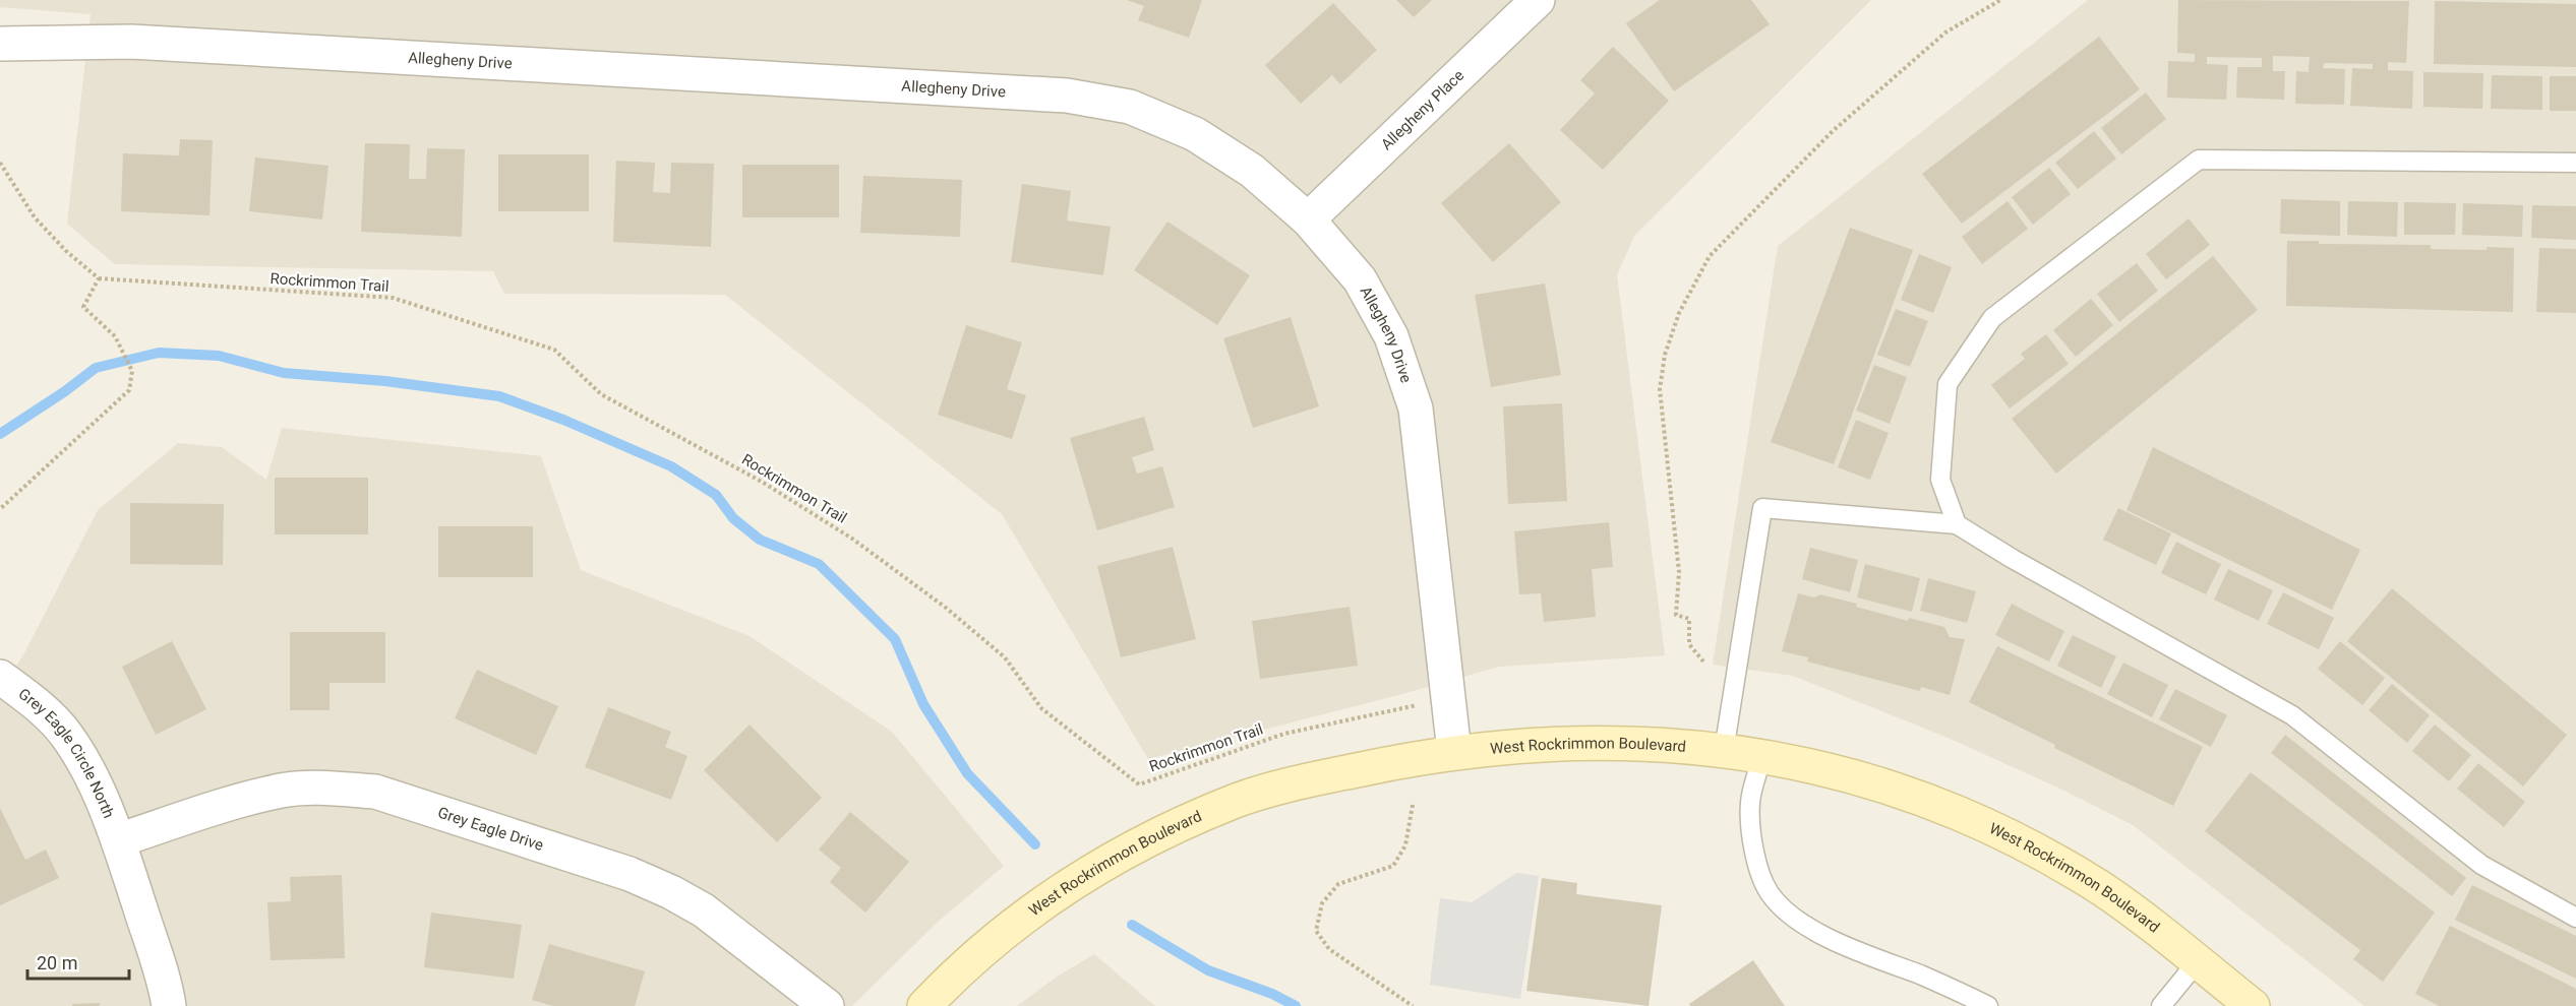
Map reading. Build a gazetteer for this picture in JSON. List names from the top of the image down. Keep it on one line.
{"streets":{"main road":["West Rockrimmon Boulevard"],"street":["Allegheny Drive","Allegheny Place","Grey Eagle Circle North","Grey Eagle Drive"],"path":["Rockrimmon Trail"]},"crossings":[["Allegheny Drive","Allegheny Place"],["Allegheny Drive","West Rockrimmon Boulevard"],["Grey Eagle Circle North","Grey Eagle Drive"]],"scale_bar":"20 m"}
